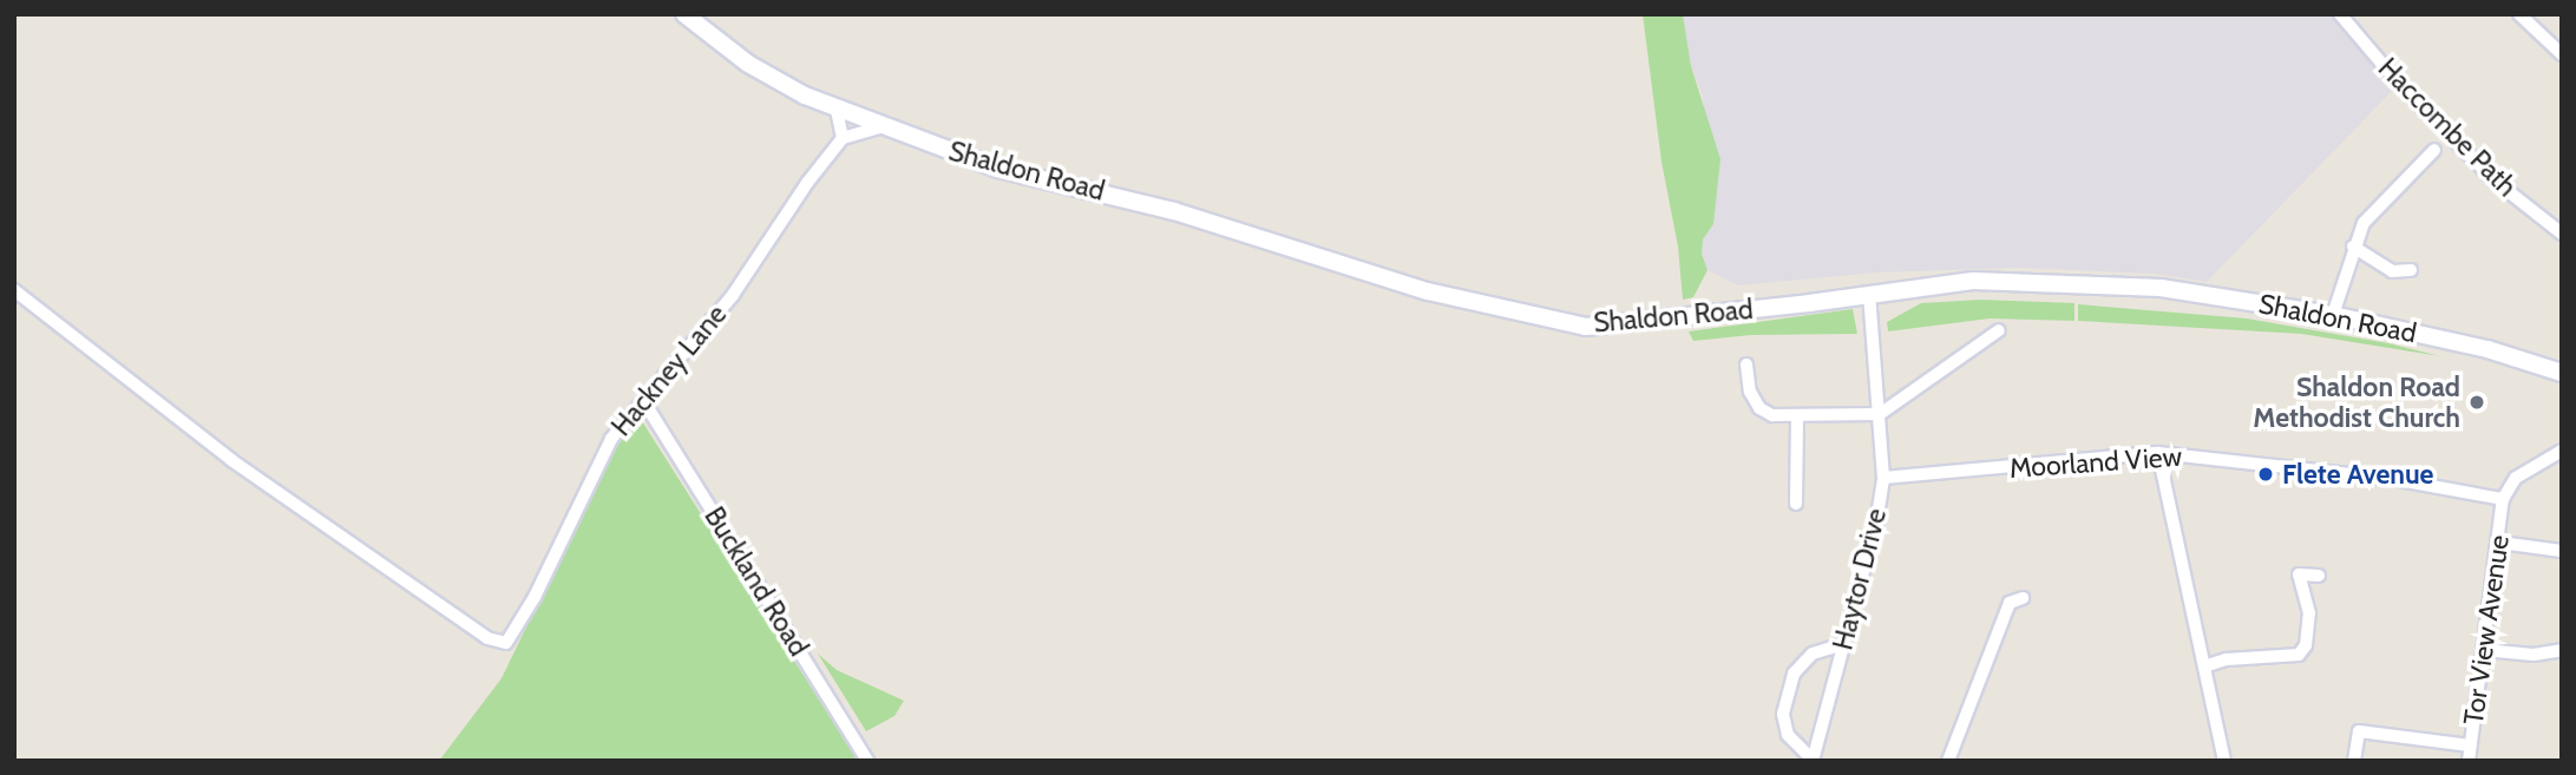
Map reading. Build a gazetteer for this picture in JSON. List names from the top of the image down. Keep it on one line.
{"streets":{"street":["Haccombe Path","Shaldon Road","Hackney Lane","Moorland View","Haytor Drive","Buckland Road","Tor View Avenue"]},"crossings":[["Shaldon Road","Haytor Drive"],["Hackney Lane","Buckland Road"],["Moorland View","Haytor Drive"],["Moorland View","Tor View Avenue"]],"places":["Shaldon Road Methodist Church","Flete Avenue"]}
